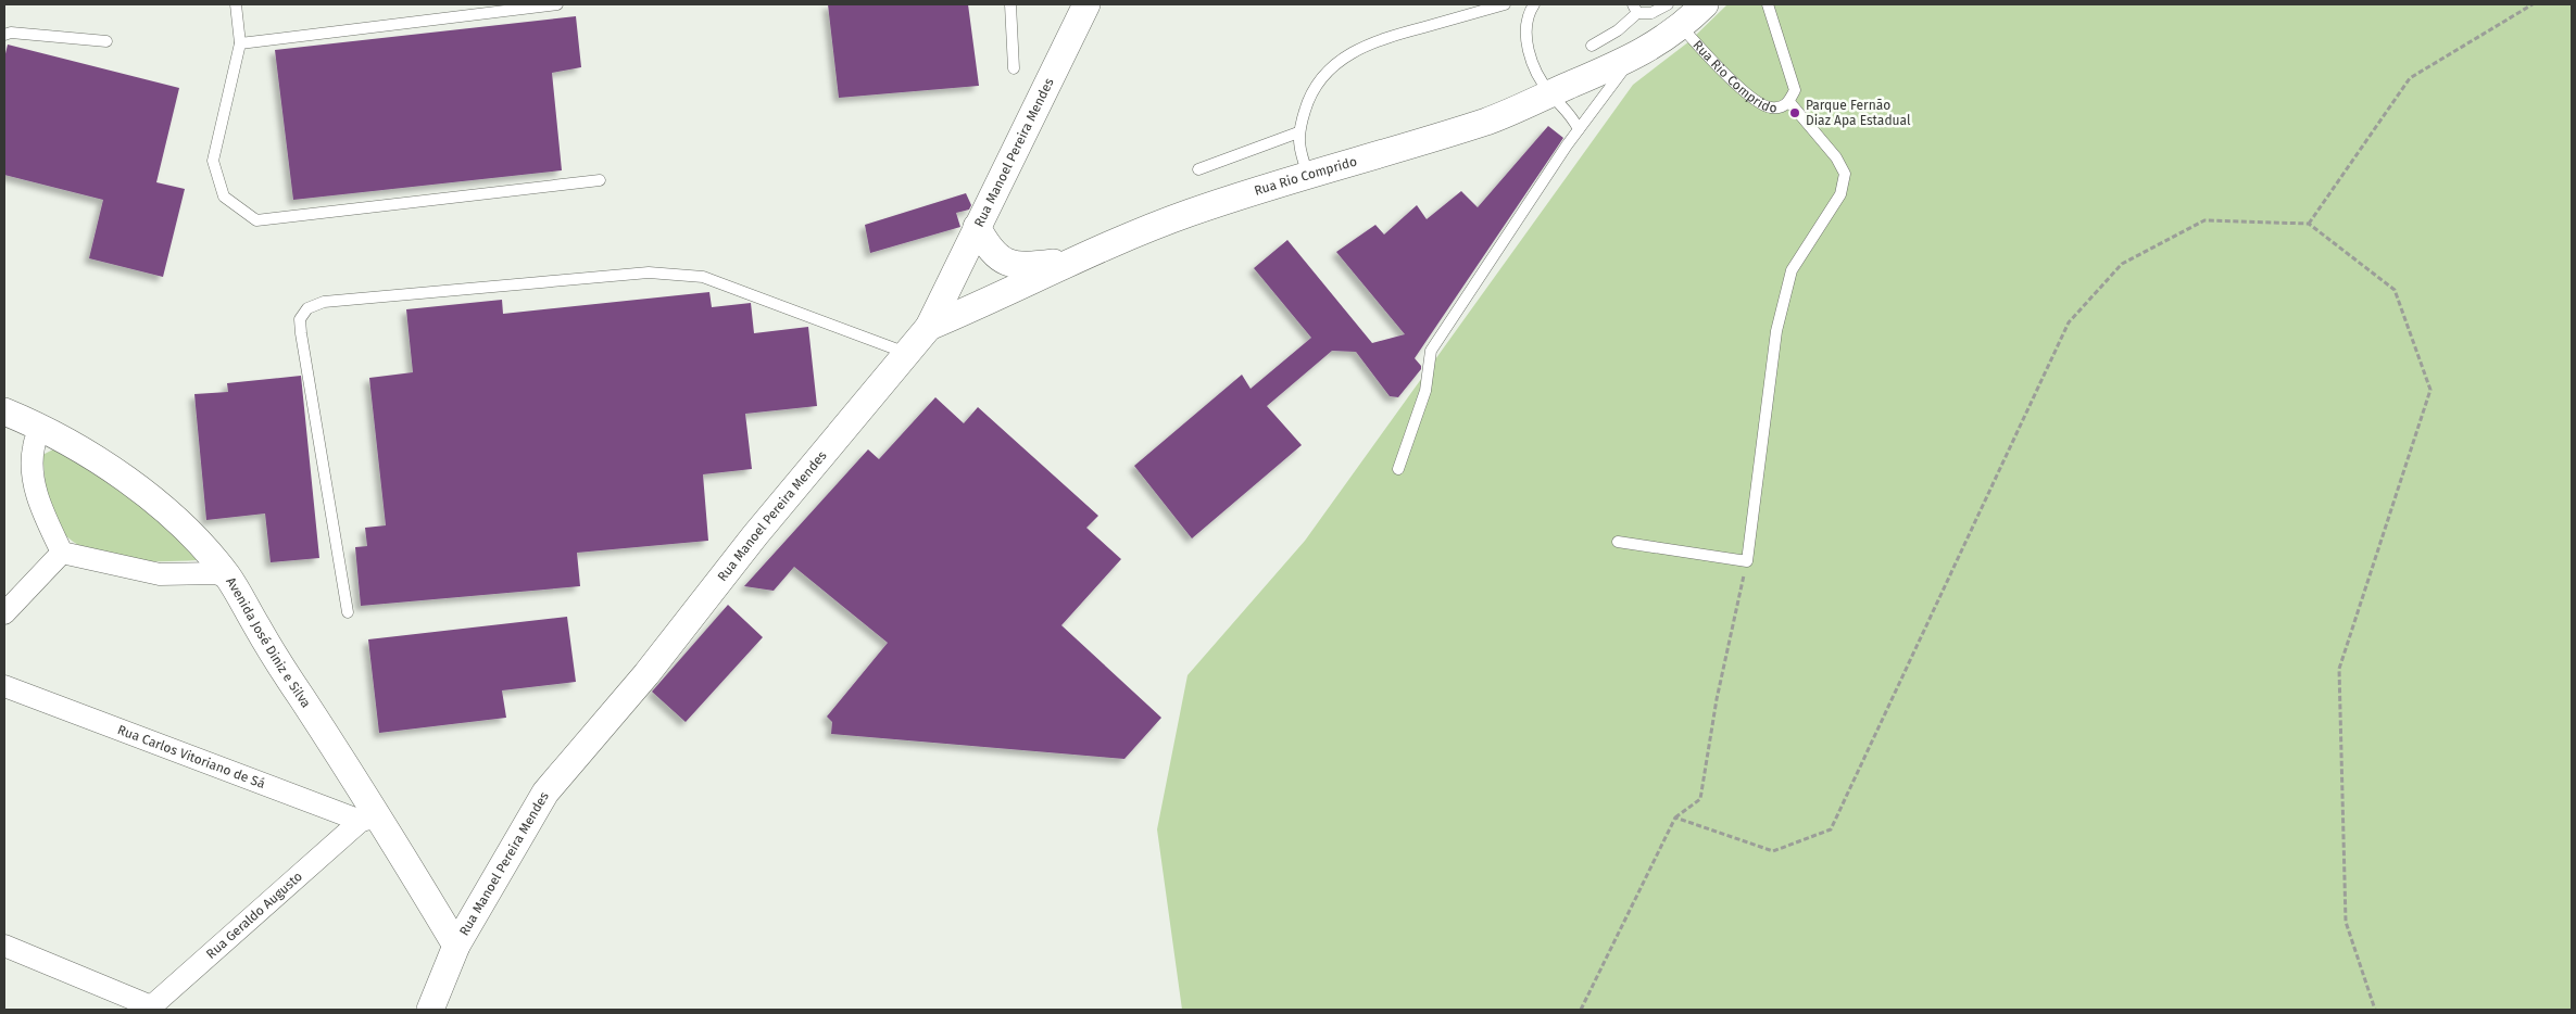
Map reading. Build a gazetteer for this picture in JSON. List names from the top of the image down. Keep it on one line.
{"streets":{"street":["Rua Rio Comprido","Rua Manoel Pereira Mendes","Avenida José Diniz e Silva","Rua Carlos Vitoriano de Sá","Rua Geraldo Augusto"]},"crossings":[["Rua Rio Comprido","Rua Manoel Pereira Mendes"],["Rua Manoel Pereira Mendes","Avenida José Diniz e Silva"],["Avenida José Diniz e Silva","Rua Carlos Vitoriano de Sá"],["Avenida José Diniz e Silva","Rua Geraldo Augusto"],["Rua Carlos Vitoriano de Sá","Rua Geraldo Augusto"]],"places":["Parque Fernão Diaz Apa Estadual"]}
